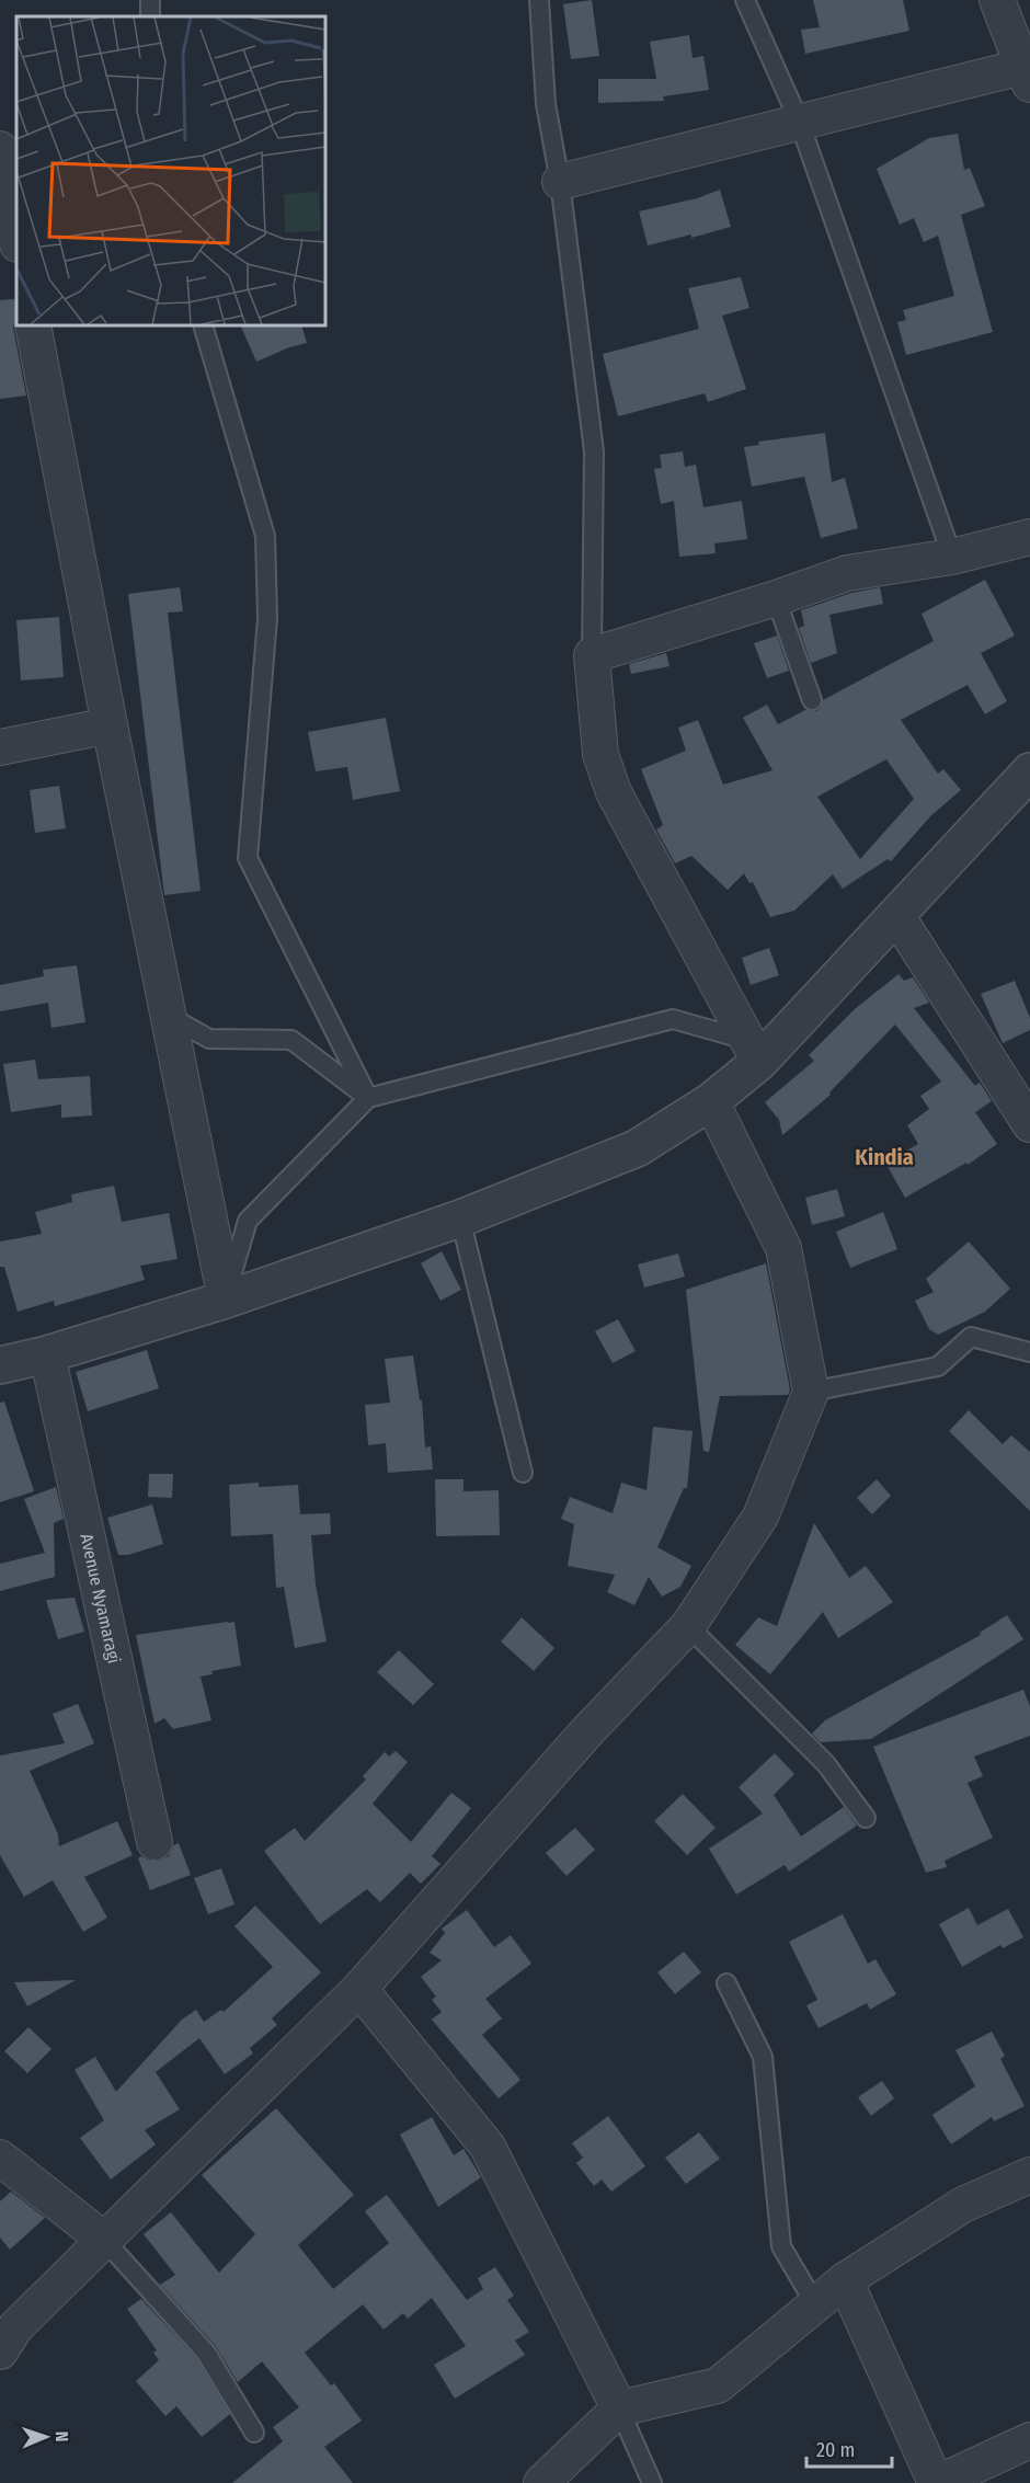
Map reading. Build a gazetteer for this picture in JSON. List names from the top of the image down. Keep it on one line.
{"streets":{"street":["Avenue Nyamaragi"]},"districts":["Kindia"],"scale_bar":"20 m","north":"right"}
